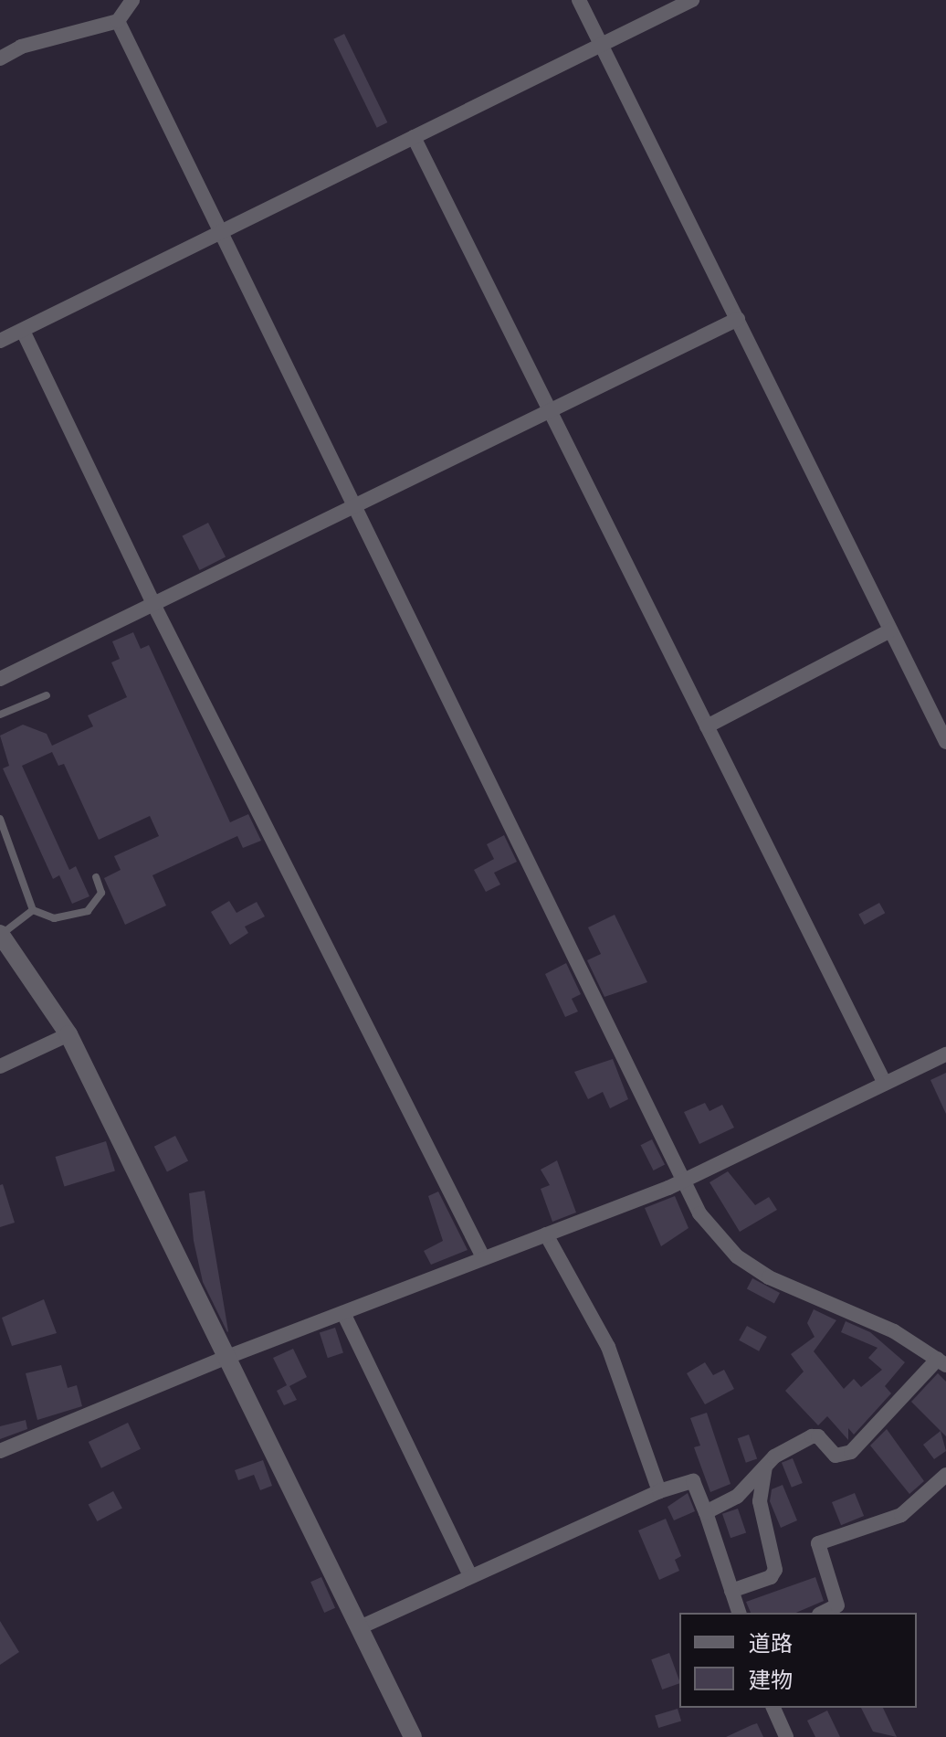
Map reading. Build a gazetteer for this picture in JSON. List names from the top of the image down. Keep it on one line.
{"legend":["道路","建物"]}
